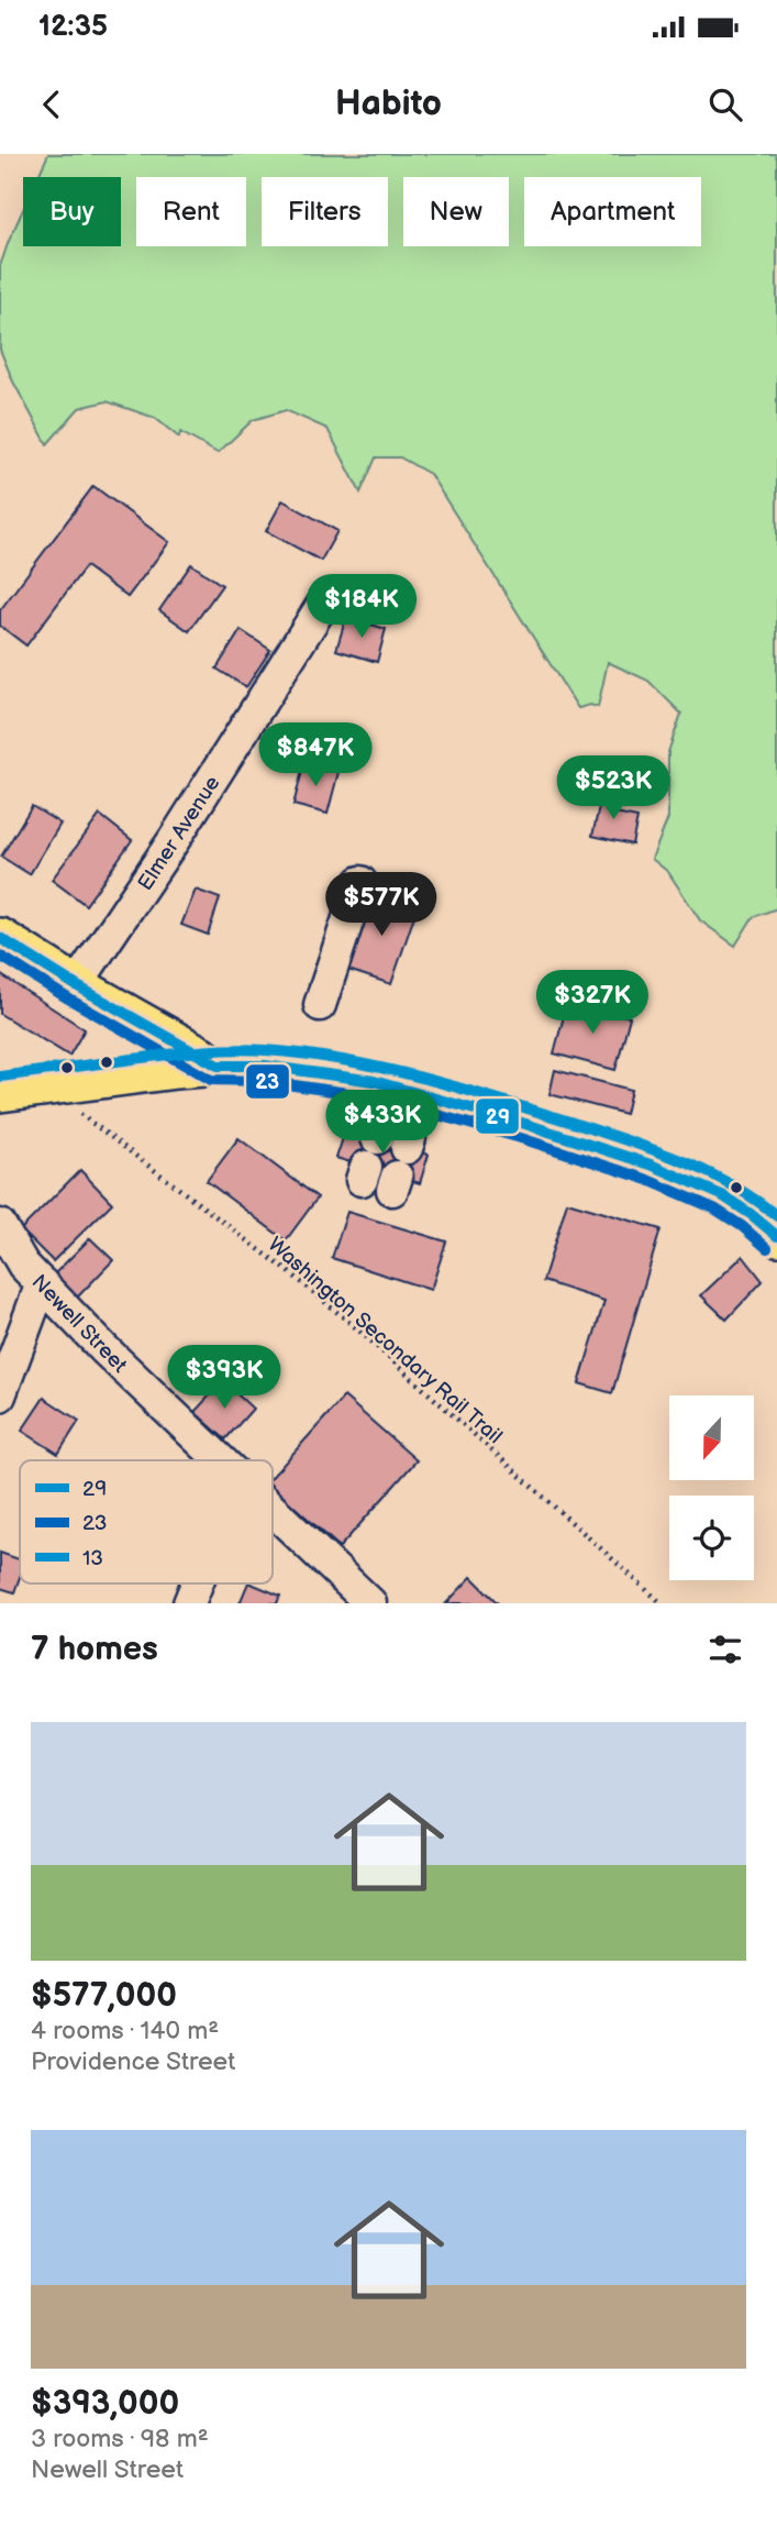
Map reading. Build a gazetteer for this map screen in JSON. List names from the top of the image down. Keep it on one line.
{"streets":{"street":["Elmer Avenue","Newell Street"],"path":["Washington Secondary Rail Trail"]},"lines":["transit line 29","transit line 23","transit line 13"],"legend":["29","23","13"],"north":"bottom","page":{"status":"12:35","header":"Habito","chip":["Buy","Rent","Filters","New","Apartment"],"price":["$184K","$847K","$523K","$577K","$327K","$433K","$393K"],"heading":"7 homes","list":[{"name":"$577,000","note":"4 rooms · 140 m² · Providence Street"},{"name":"$393,000","note":"3 rooms · 98 m² · Newell Street"}]}}
